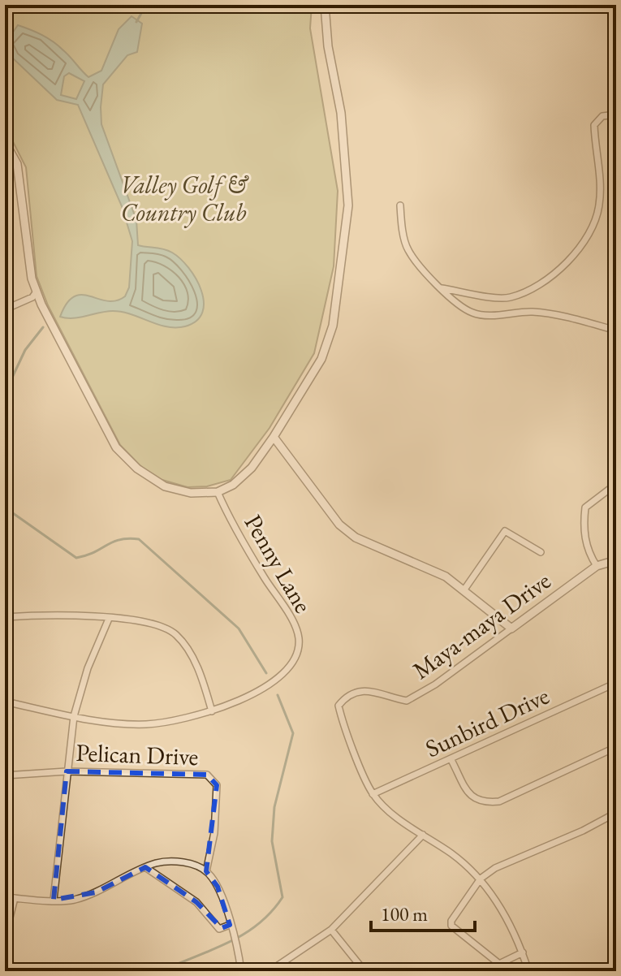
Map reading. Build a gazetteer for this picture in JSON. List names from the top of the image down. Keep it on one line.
{"streets":{"street":["Penny Lane","Maya-maya Drive","Sunbird Drive","Pelican Drive"]},"crossings":[["Maya-maya Drive","Sunbird Drive"]],"parks":["Valley Golf & Country Club"],"scale_bar":"100 m"}
